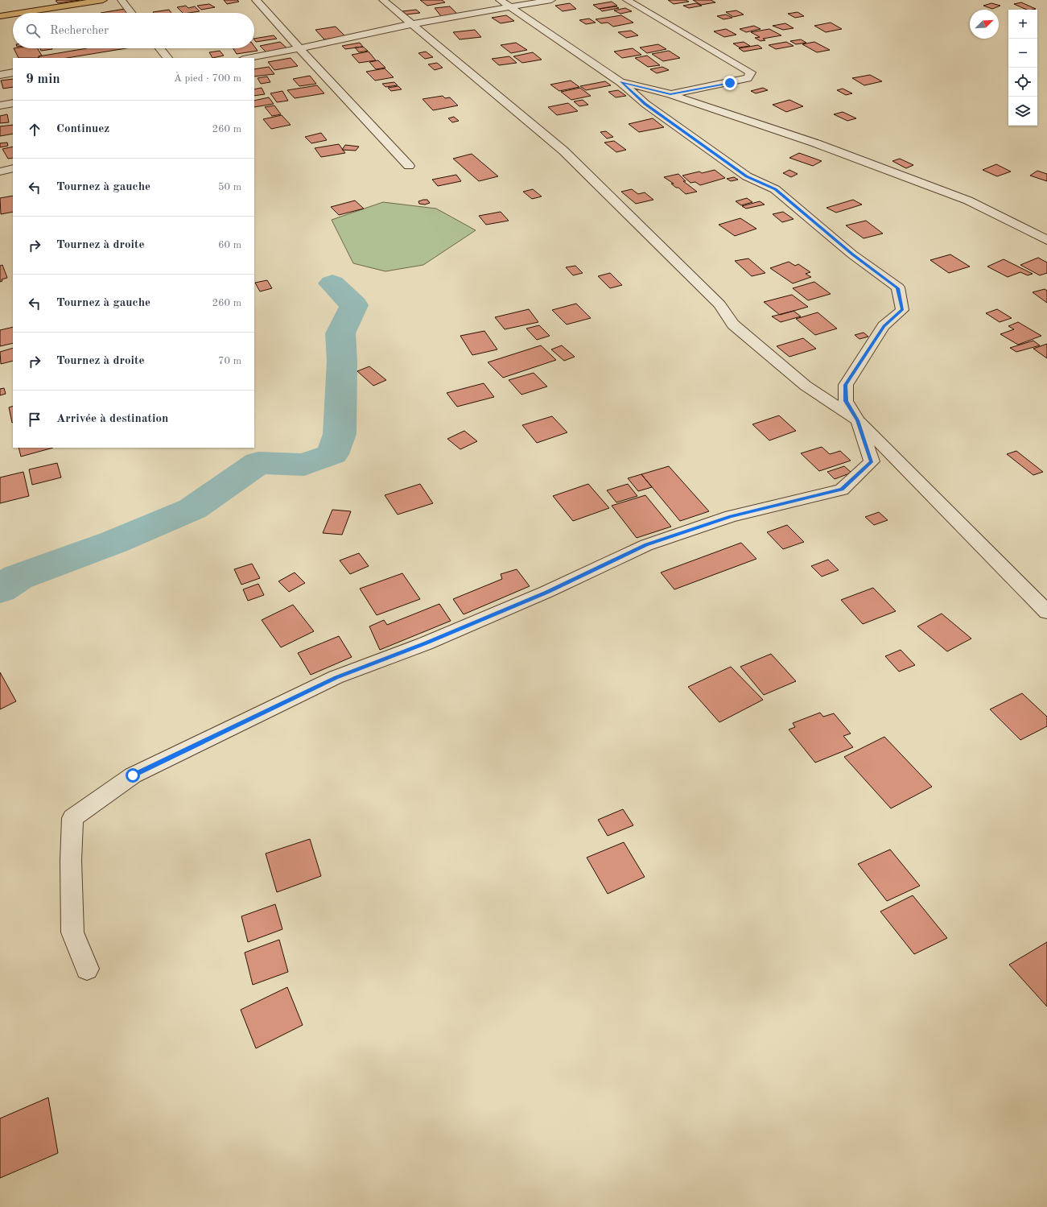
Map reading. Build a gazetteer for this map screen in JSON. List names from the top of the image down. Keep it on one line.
{"north":"top right","page":{"map_buttons":["+","−"],"search":"Rechercher","heading":["9 min","À pied · 700 m"],"list":[["Continuez","260 m"],["Tournez à gauche","50 m"],["Tournez à droite","60 m"],["Tournez à gauche","260 m"],["Tournez à droite","70 m"],"Arrivée à destination"]}}
